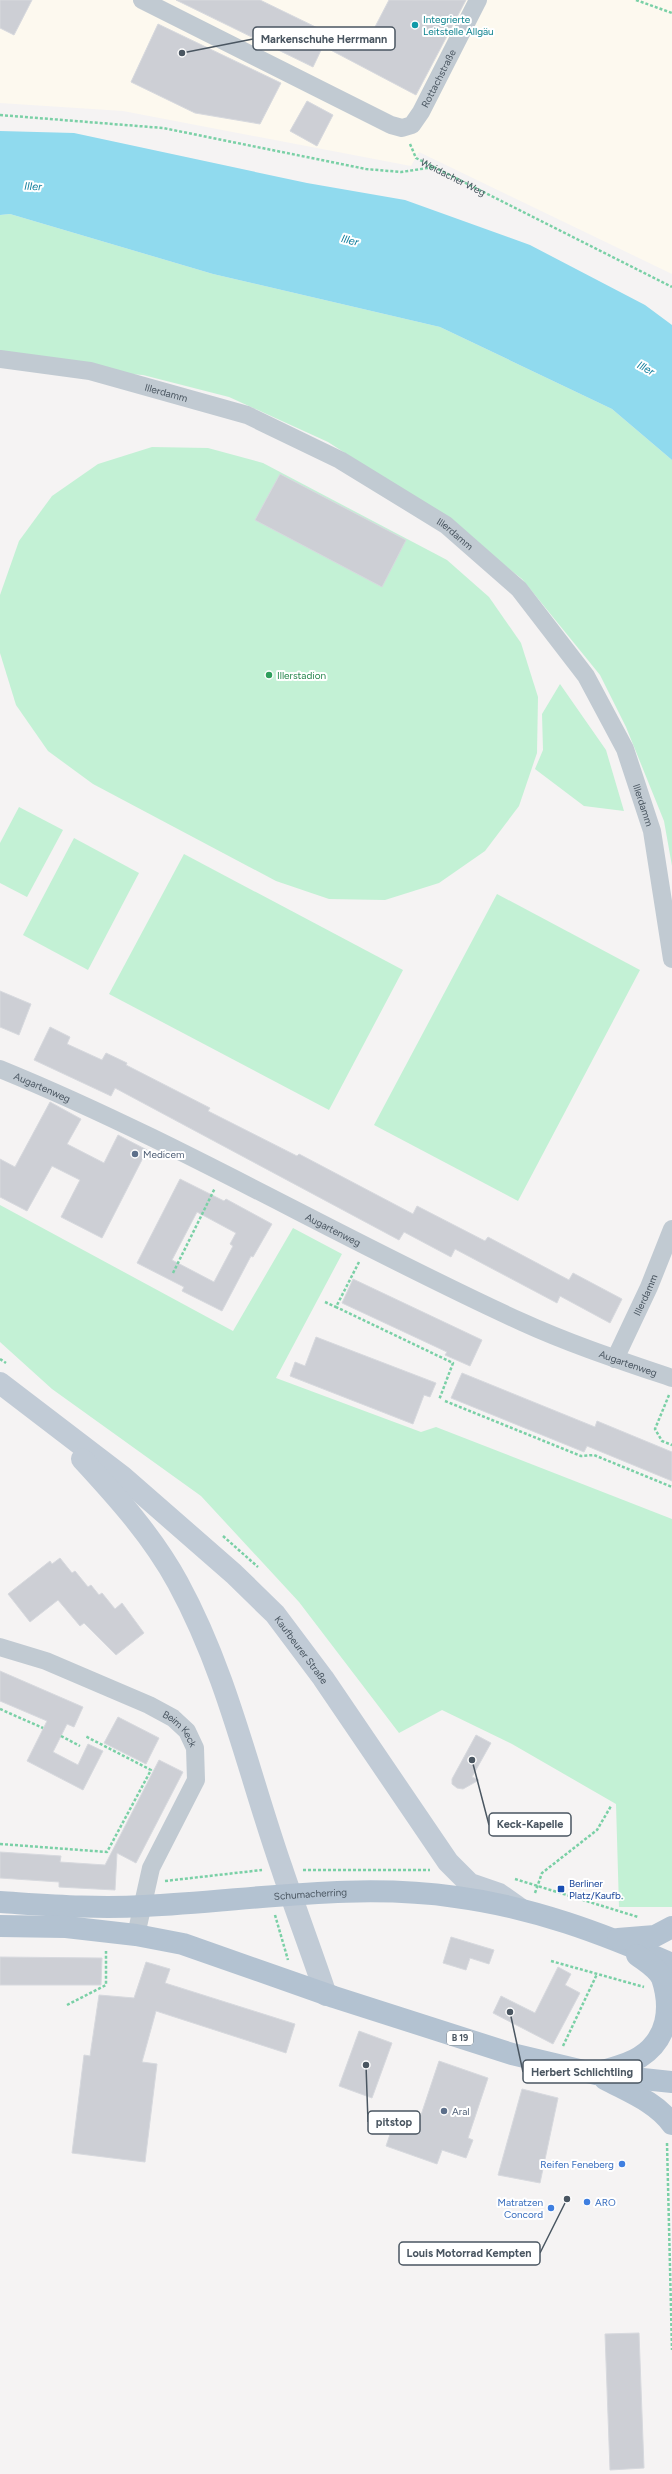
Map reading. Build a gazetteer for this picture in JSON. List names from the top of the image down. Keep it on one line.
{"streets":{"main road":["Schumacherring","B 19"],"street":["Rottachstraße","Illerdamm","Augartenweg","Kaufbeurer Straße","Beim Keck"],"path":["Weidacher Weg"]},"crossings":[["Rottachstraße","Weidacher Weg"],["Illerdamm","Augartenweg"],["Kaufbeurer Straße","Schumacherring"],["Kaufbeurer Straße","B 19"],["Beim Keck","Schumacherring"]],"water":["Iller"],"places":{"other":["Integrierte Leitstelle Allgäu","Markenschuhe Herrmann","Illerstadion","Medicem","Keck-Kapelle","Herbert Schlichtling","pitstop","Aral","Reifen Feneberg","Louis Motorrad Kempten","ARO","Matratzen Concord"],"transit":["Berliner Platz/Kaufb."]}}
